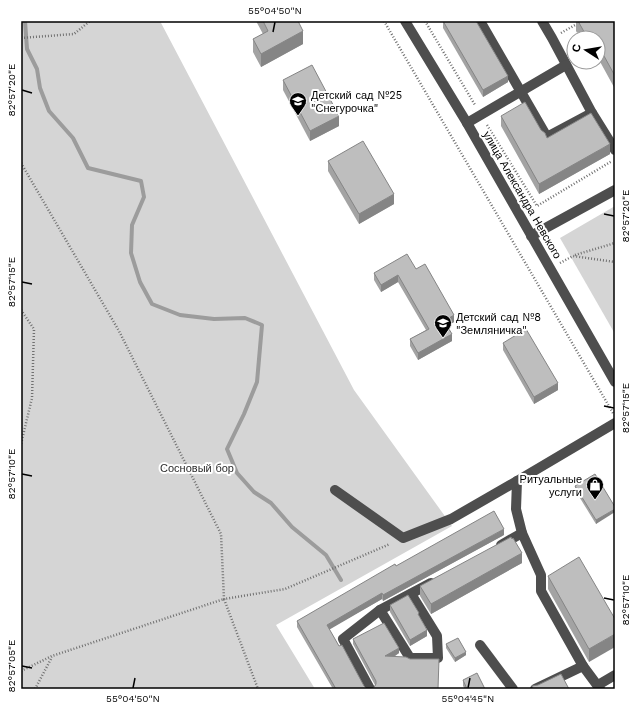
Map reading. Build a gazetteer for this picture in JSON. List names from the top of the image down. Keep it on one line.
{"streets":{"street":["улица Александра Невского"]},"parks":["Сосновый бор"],"places":{"school or university":["Детский сад №25 \"Снегурочка\"","Детский сад №8 \"Земляничка\""],"shop":["Ритуальные услуги"]},"north":"left","coordinates":["55°04'50\"N","82°57'20\"E","82°57'15\"E","82°57'10\"E","82°57'05\"E","55°04'45\"N"]}
